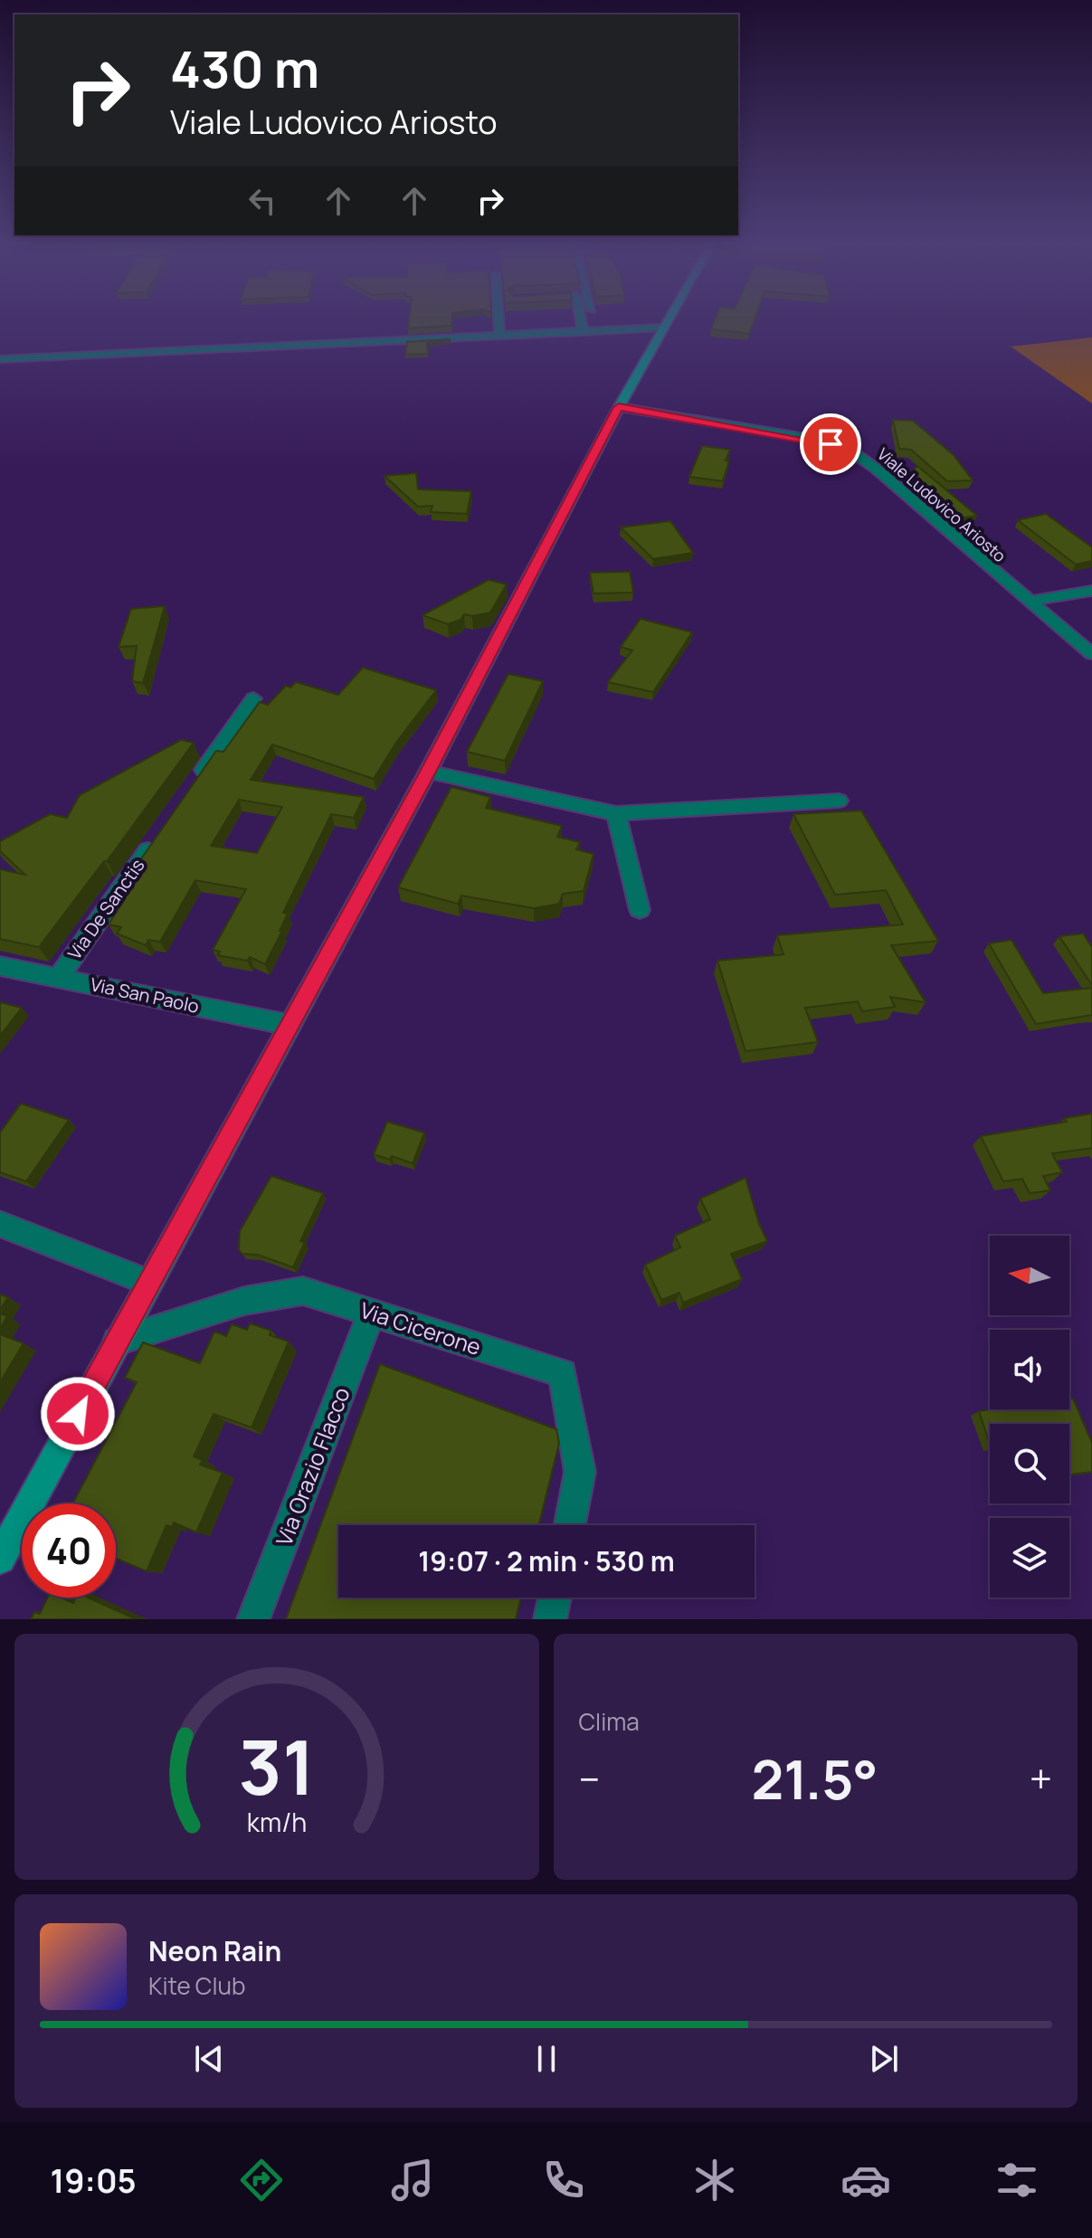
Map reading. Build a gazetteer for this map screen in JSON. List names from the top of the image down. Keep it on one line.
{"streets":{"street":["Viale Ludovico Ariosto","Via De Sanctis","Via San Paolo","Via Cicerone","Via Orazio Flacco"]},"crossings":[["Via De Sanctis","Via San Paolo"],["Via Cicerone","Via Orazio Flacco"]],"north":"left","page":{"turn":["430 m","Viale Ludovico Ariosto"],"limit":"40","trip":"19:07 · 2 min · 530 m","tile":"Clima","heat":["−","21.5°","+"],"song":["Neon Rain","Kite Club"],"tabs":"19:05","gauge":["31","km/h"]}}
